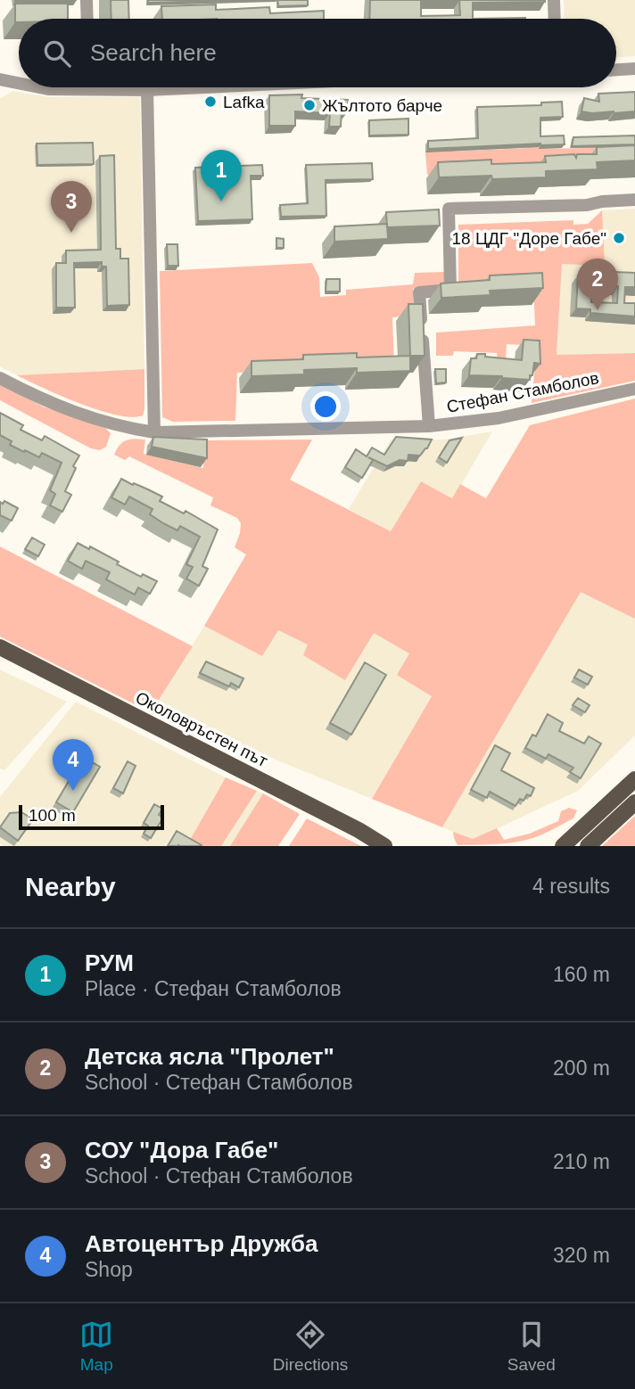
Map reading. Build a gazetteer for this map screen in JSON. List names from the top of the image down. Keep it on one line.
{"streets":{"main road":["Околовръстен път"],"street":["Стефан Стамболов"]},"places":["Lafka","Жълтото барче","18 ЦДГ \"Доре Габе\""],"scale_bar":"100 m","page":{"search":"Search here","pins":["1","3","2","4"],"scale":"100 m","heading":["Nearby","4 results"],"list":[{"mark":"1","name":"РУМ","note":"Place · Стефан Стамболов","value":"160 m"},{"mark":"2","name":"Детска ясла \"Пролет\"","note":"School · Стефан Стамболов","value":"200 m"},{"mark":"3","name":"СОУ \"Дора Габе\"","note":"School · Стефан Стамболов","value":"210 m"},{"mark":"4","name":"Автоцентър Дружба","note":"Shop","value":"320 m"}],"nav":["Map","Directions","Saved"]}}
